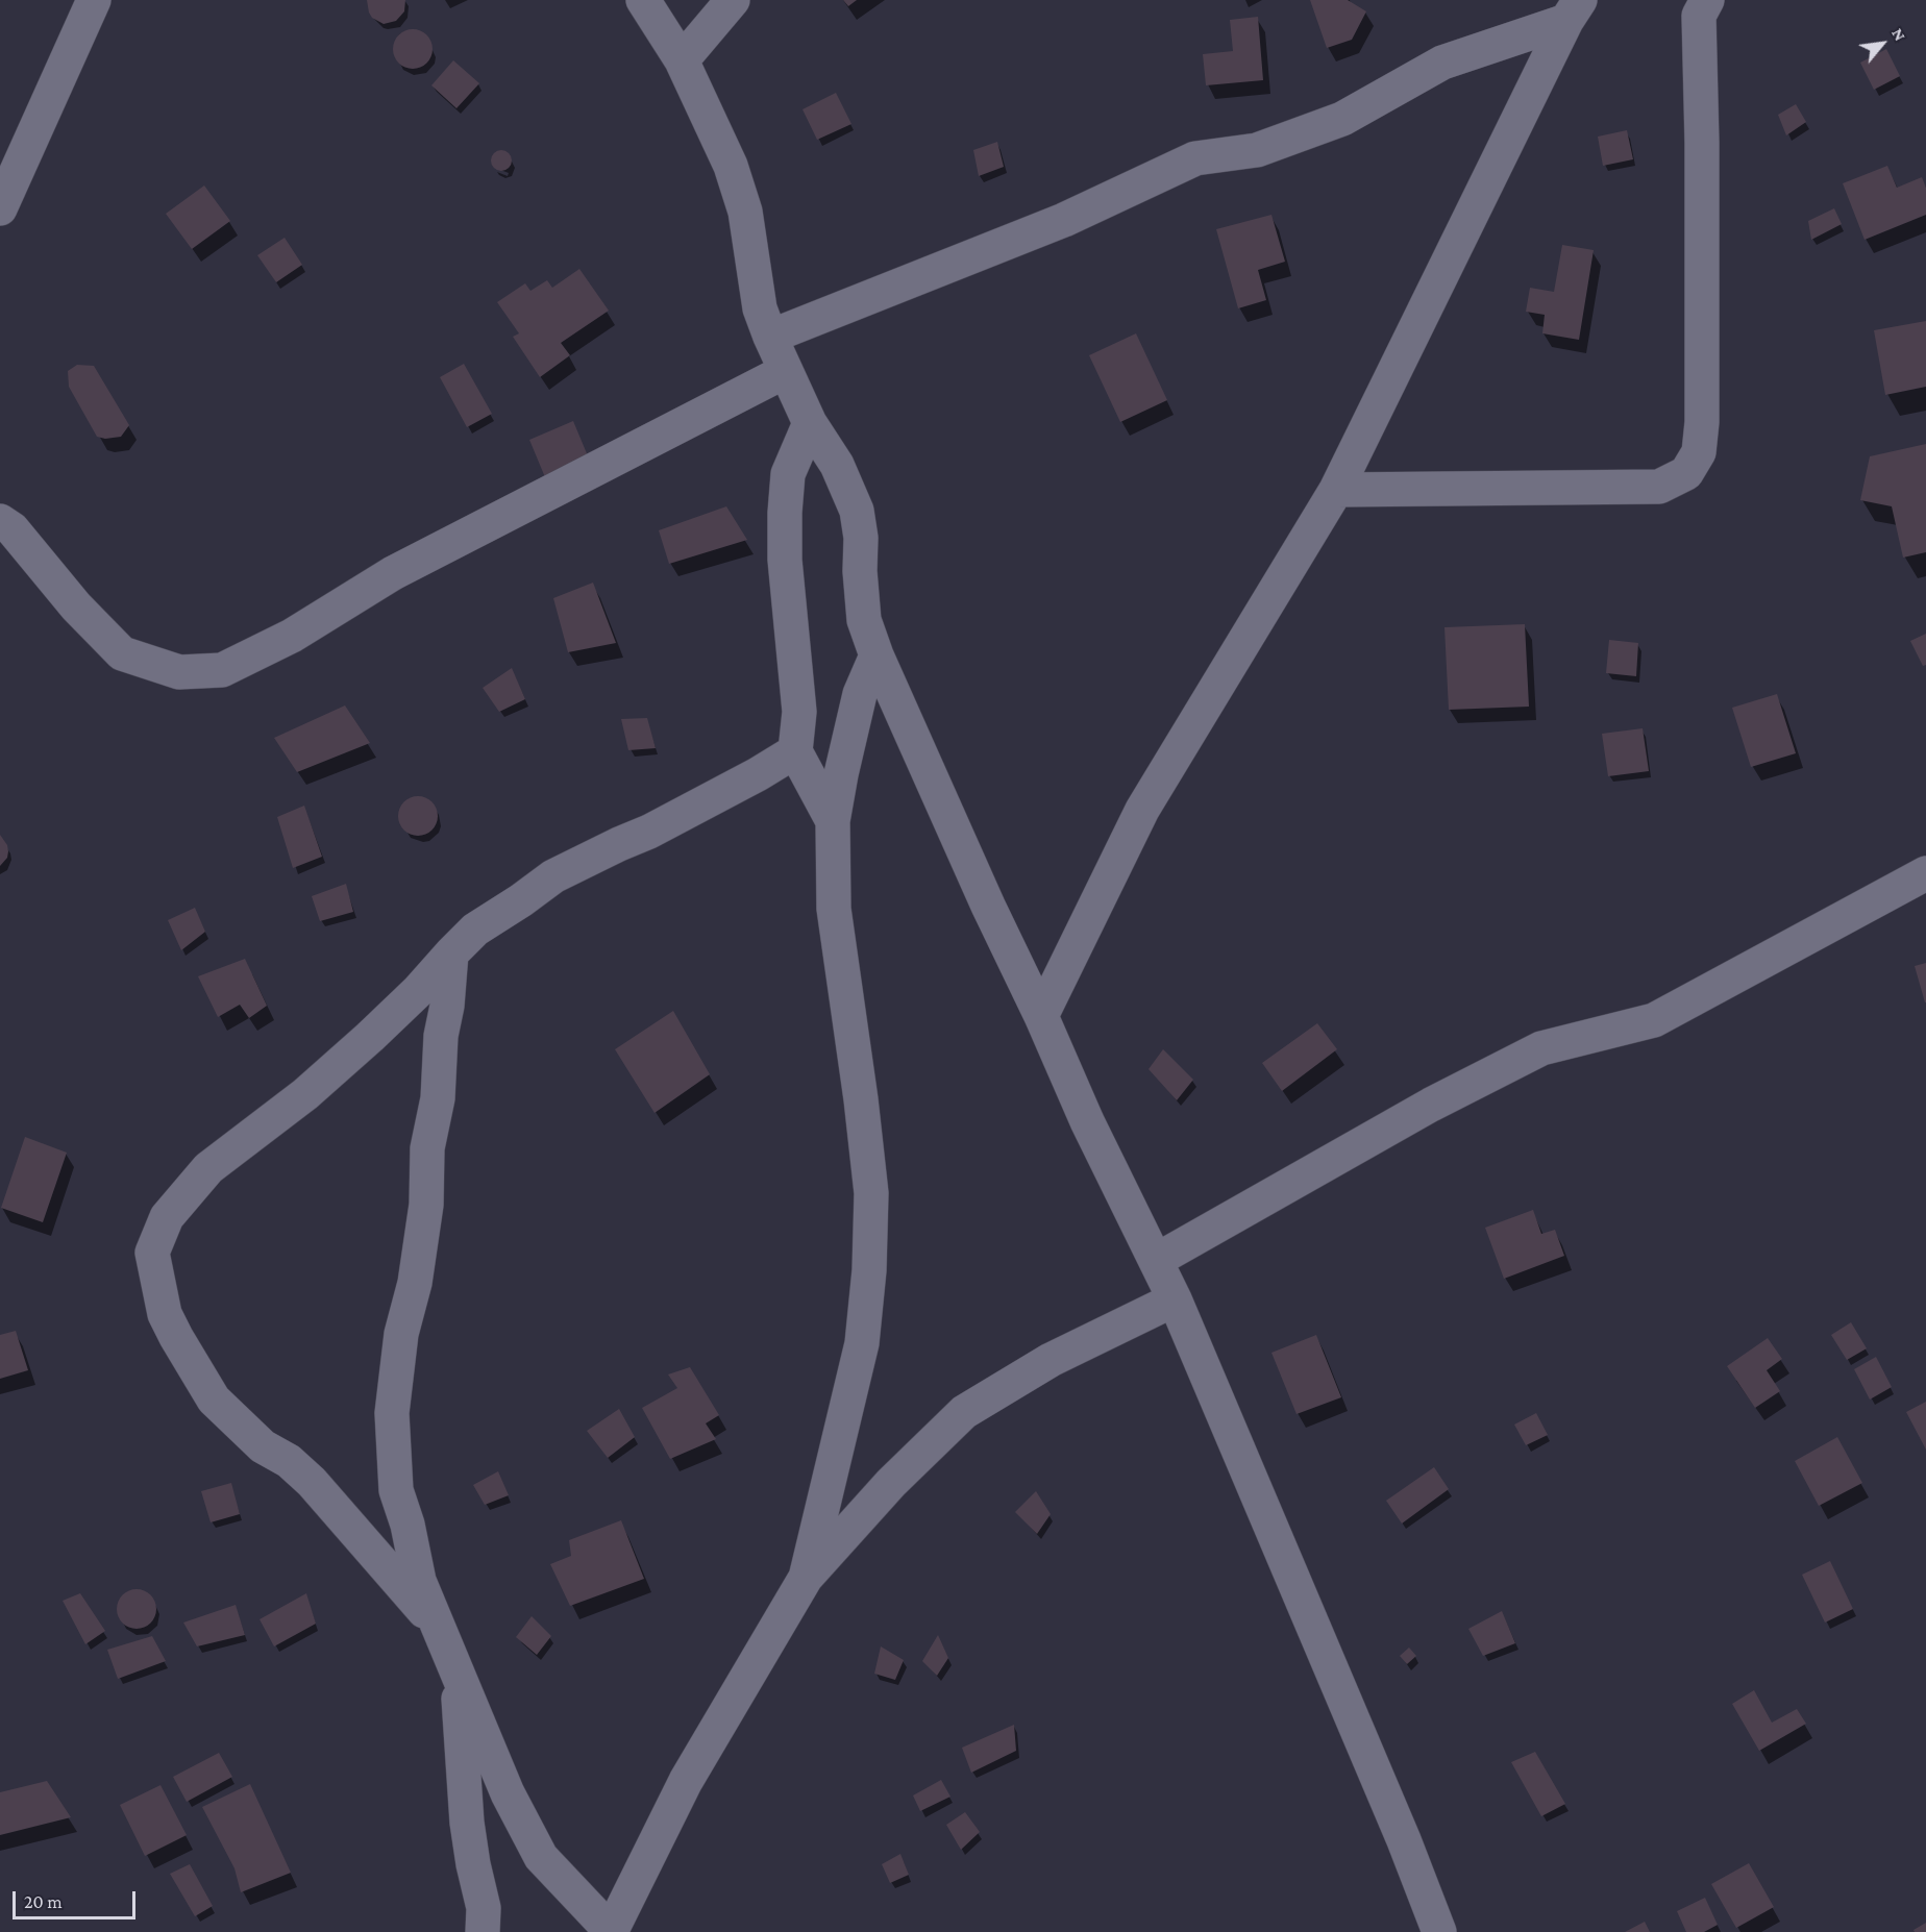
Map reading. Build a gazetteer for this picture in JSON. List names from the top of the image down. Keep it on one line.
{"scale_bar":"20 m","north":"top right"}
